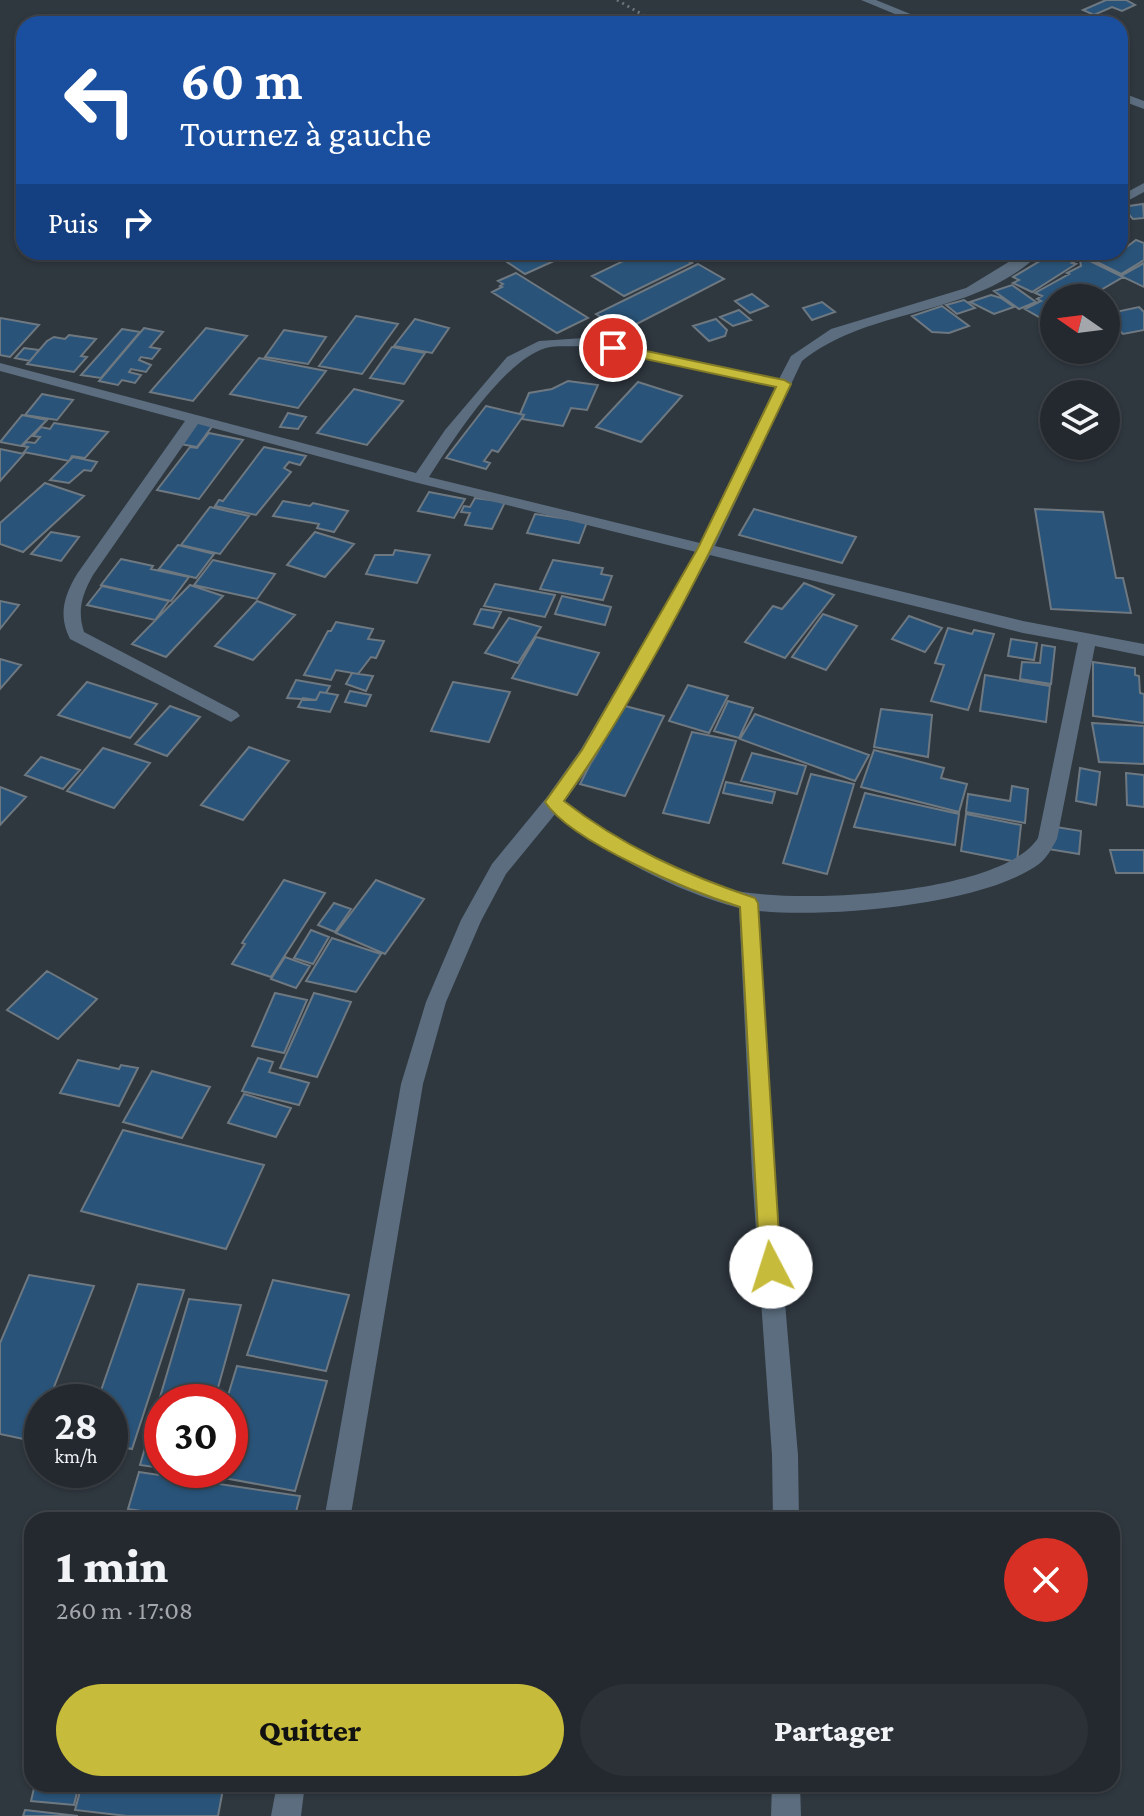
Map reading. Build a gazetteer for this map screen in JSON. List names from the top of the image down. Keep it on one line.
{"north":"left","page":{"turn":["60 m","Tournez à gauche"],"then":"Puis","speed":"28 km/h","limit":"30","heading":["1 min","260 m · 17:08"],"buttons":["Quitter","Partager"]}}
